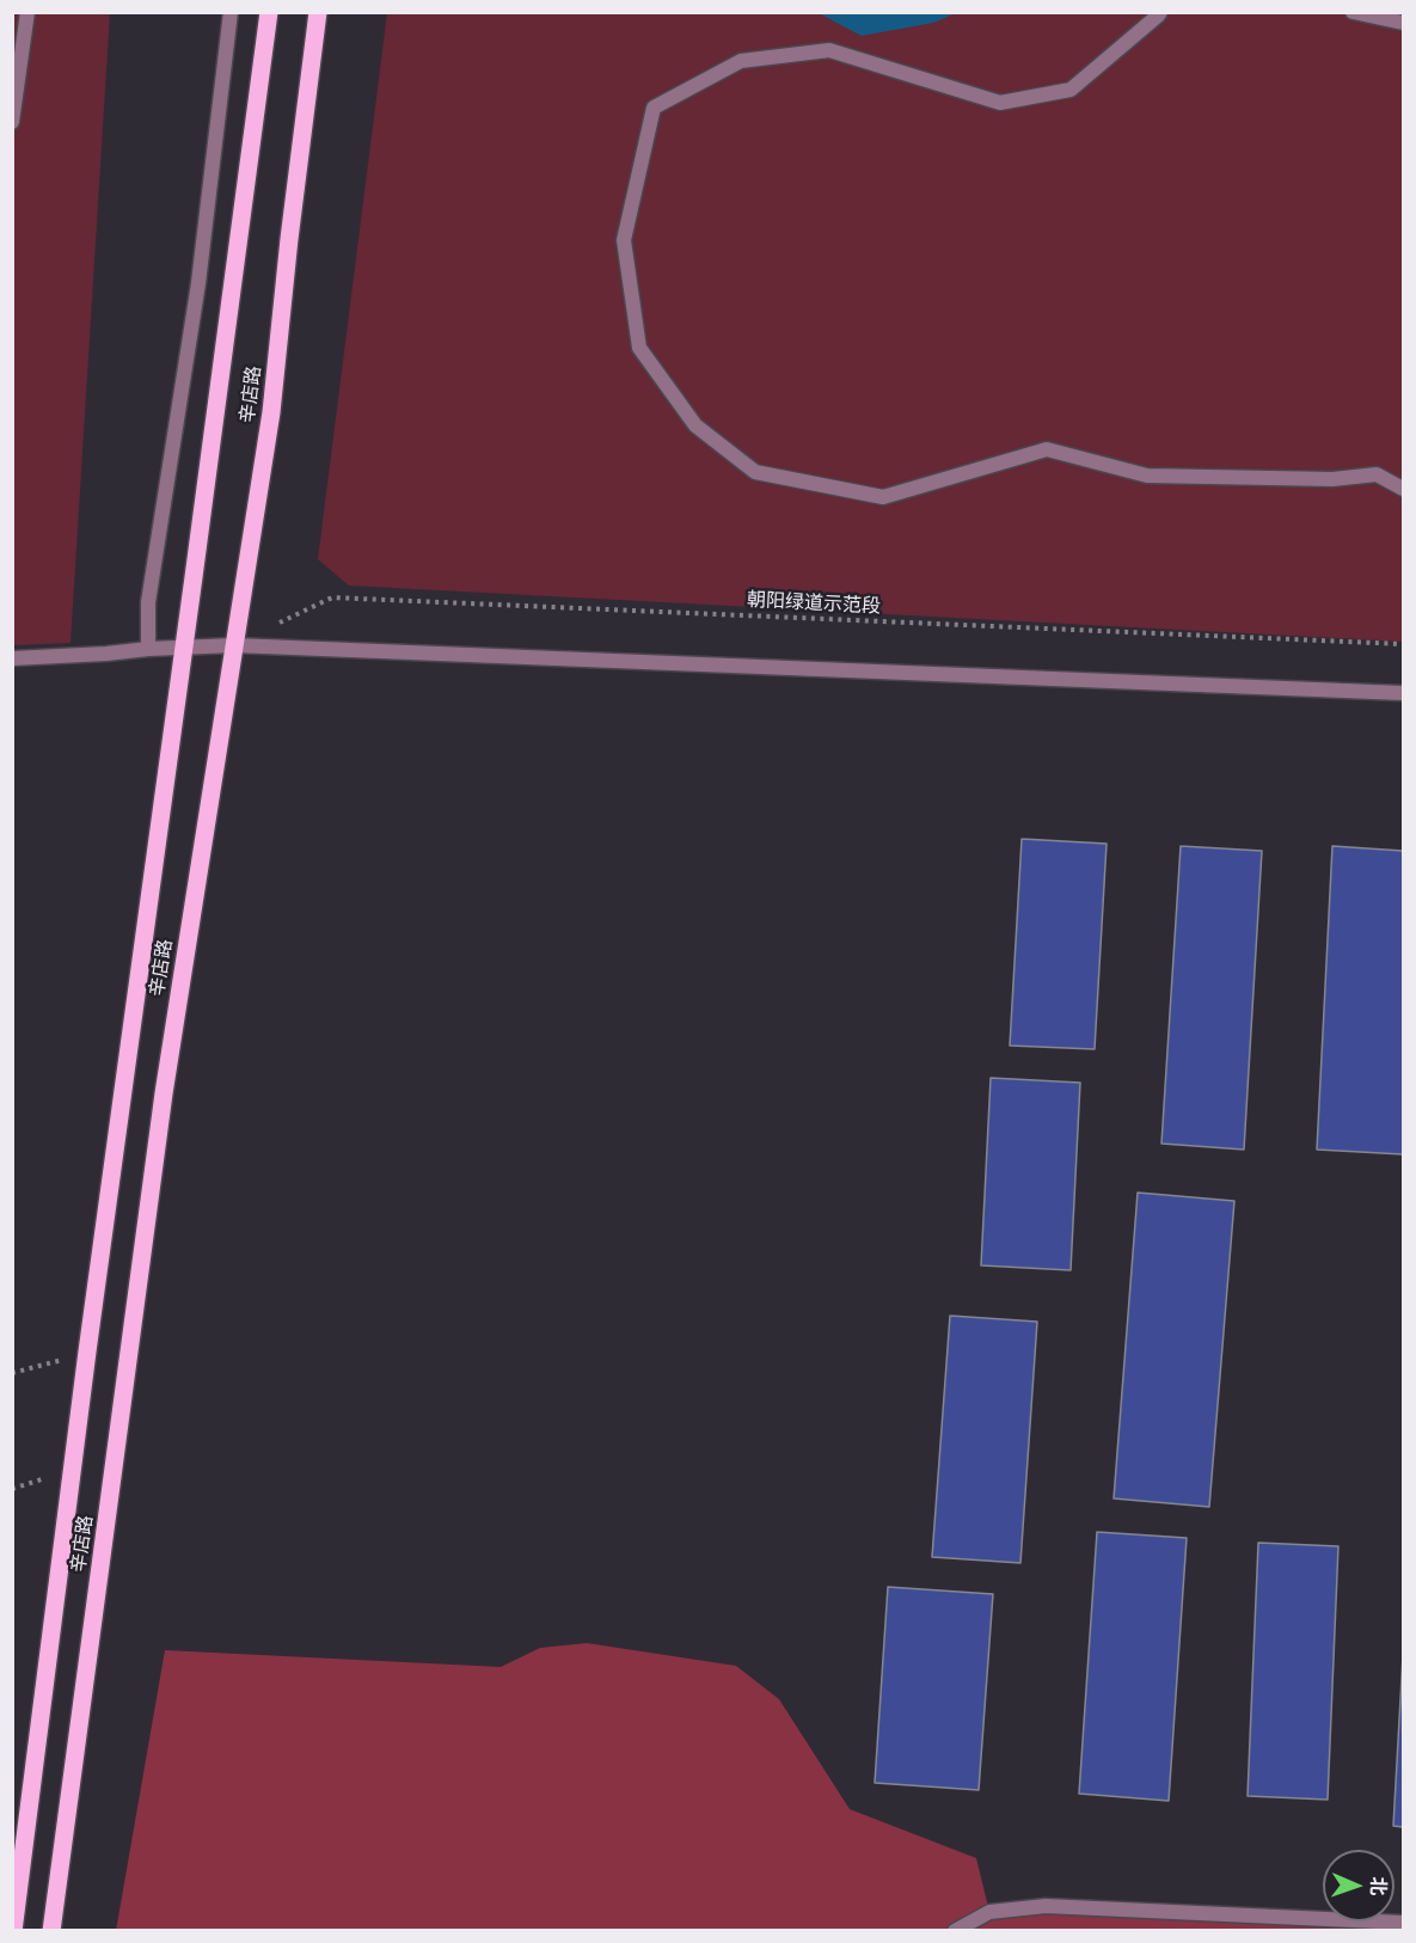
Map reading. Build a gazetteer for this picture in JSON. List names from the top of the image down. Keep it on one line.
{"streets":{"main road":["辛店路"],"path":["朝阳绿道示范段"]},"crossings":[["辛店路","朝阳绿道示范段"]],"north":"right"}
